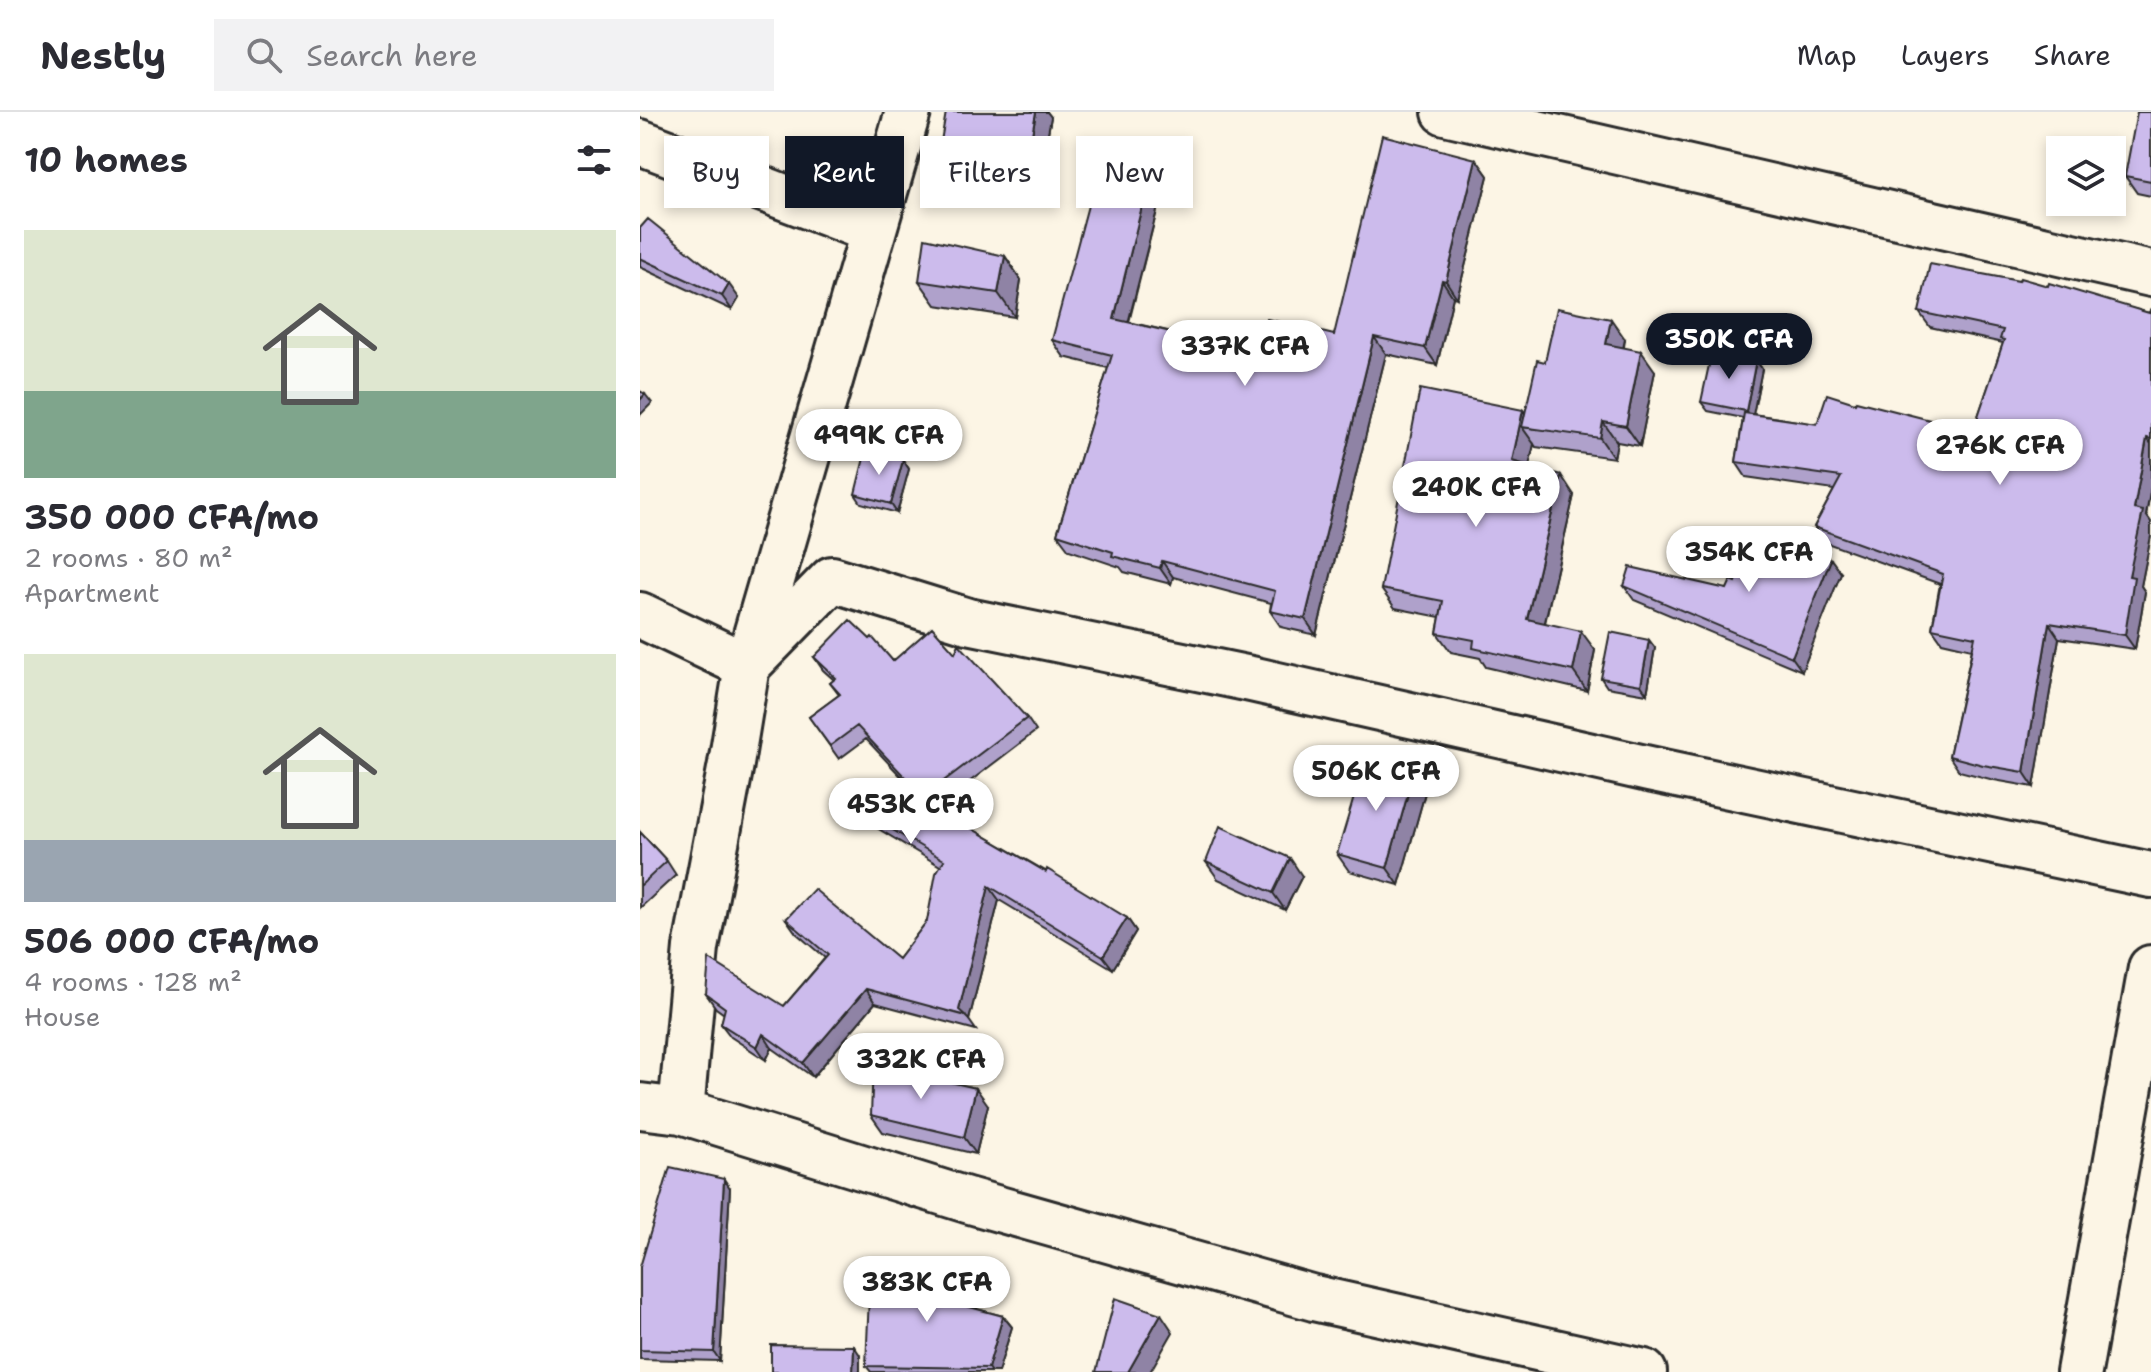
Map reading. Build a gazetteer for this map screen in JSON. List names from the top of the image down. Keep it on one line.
{"page":{"header":"Nestly","search":"Search here","nav":["Map","Layers","Share"],"heading":"10 homes","chip":["Buy","Rent","Filters","New"],"list":[{"name":"350 000 CFA/mo","note":"2 rooms · 80 m² · Apartment"},{"name":"506 000 CFA/mo","note":"4 rooms · 128 m² · House"}],"price":["350K CFA","337K CFA","499K CFA","276K CFA","240K CFA","354K CFA","506K CFA","453K CFA","332K CFA","383K CFA"]}}
